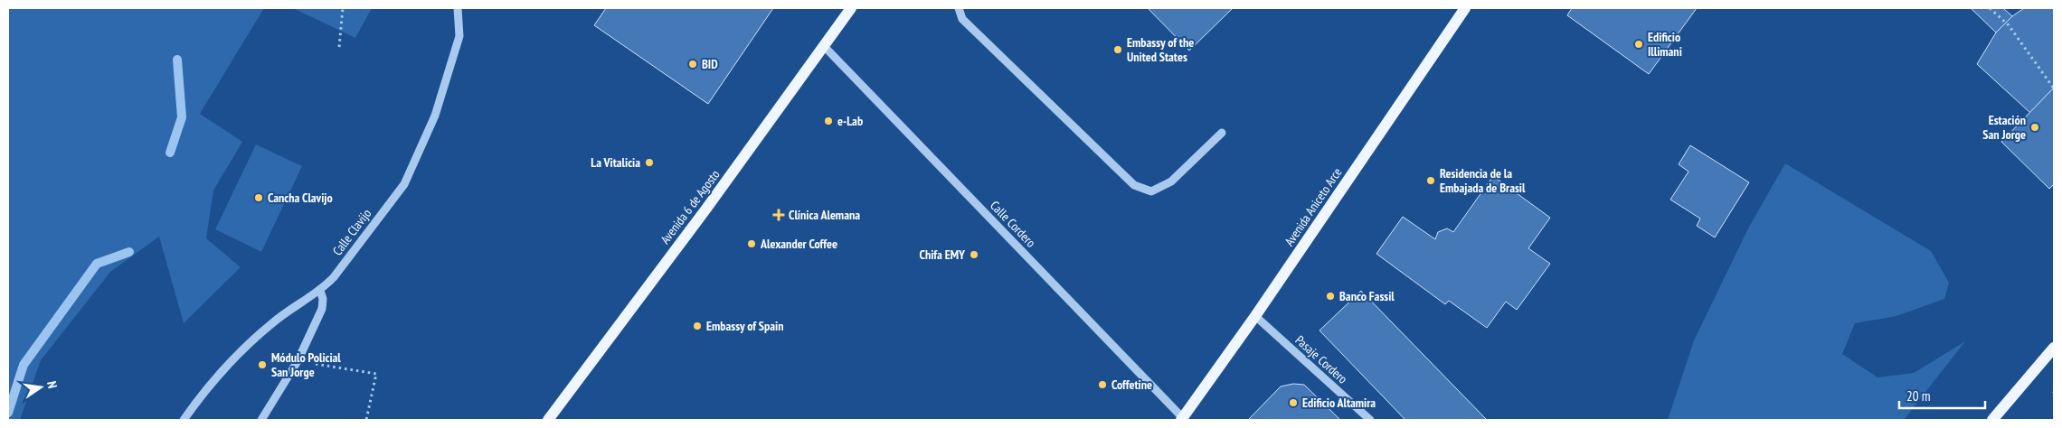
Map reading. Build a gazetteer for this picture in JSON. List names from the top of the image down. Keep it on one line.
{"streets":{"main road":["Avenida 6 de Agosto","Avenida Aniceto Arce"],"street":["Calle Cordero","Calle Clavijo","Pasaje Cordero"]},"crossings":[["Avenida 6 de Agosto","Calle Cordero"],["Avenida Aniceto Arce","Calle Cordero"],["Avenida Aniceto Arce","Pasaje Cordero"]],"places":{"other":["Edificio Illimani","Embassy of the United States","BID","e-Lab","Estación San Jorge","La Vitalicia","Residencia de la Embajada de Brasil","Cancha Clavijo","Alexander Coffee","Chifa EMY","Banco Fassil","Embassy of Spain","Módulo Policial San Jorge","Coffetine","Edificio Altamira"],"health":["Clínica Alemana"]},"scale_bar":"20 m","north":"right"}
